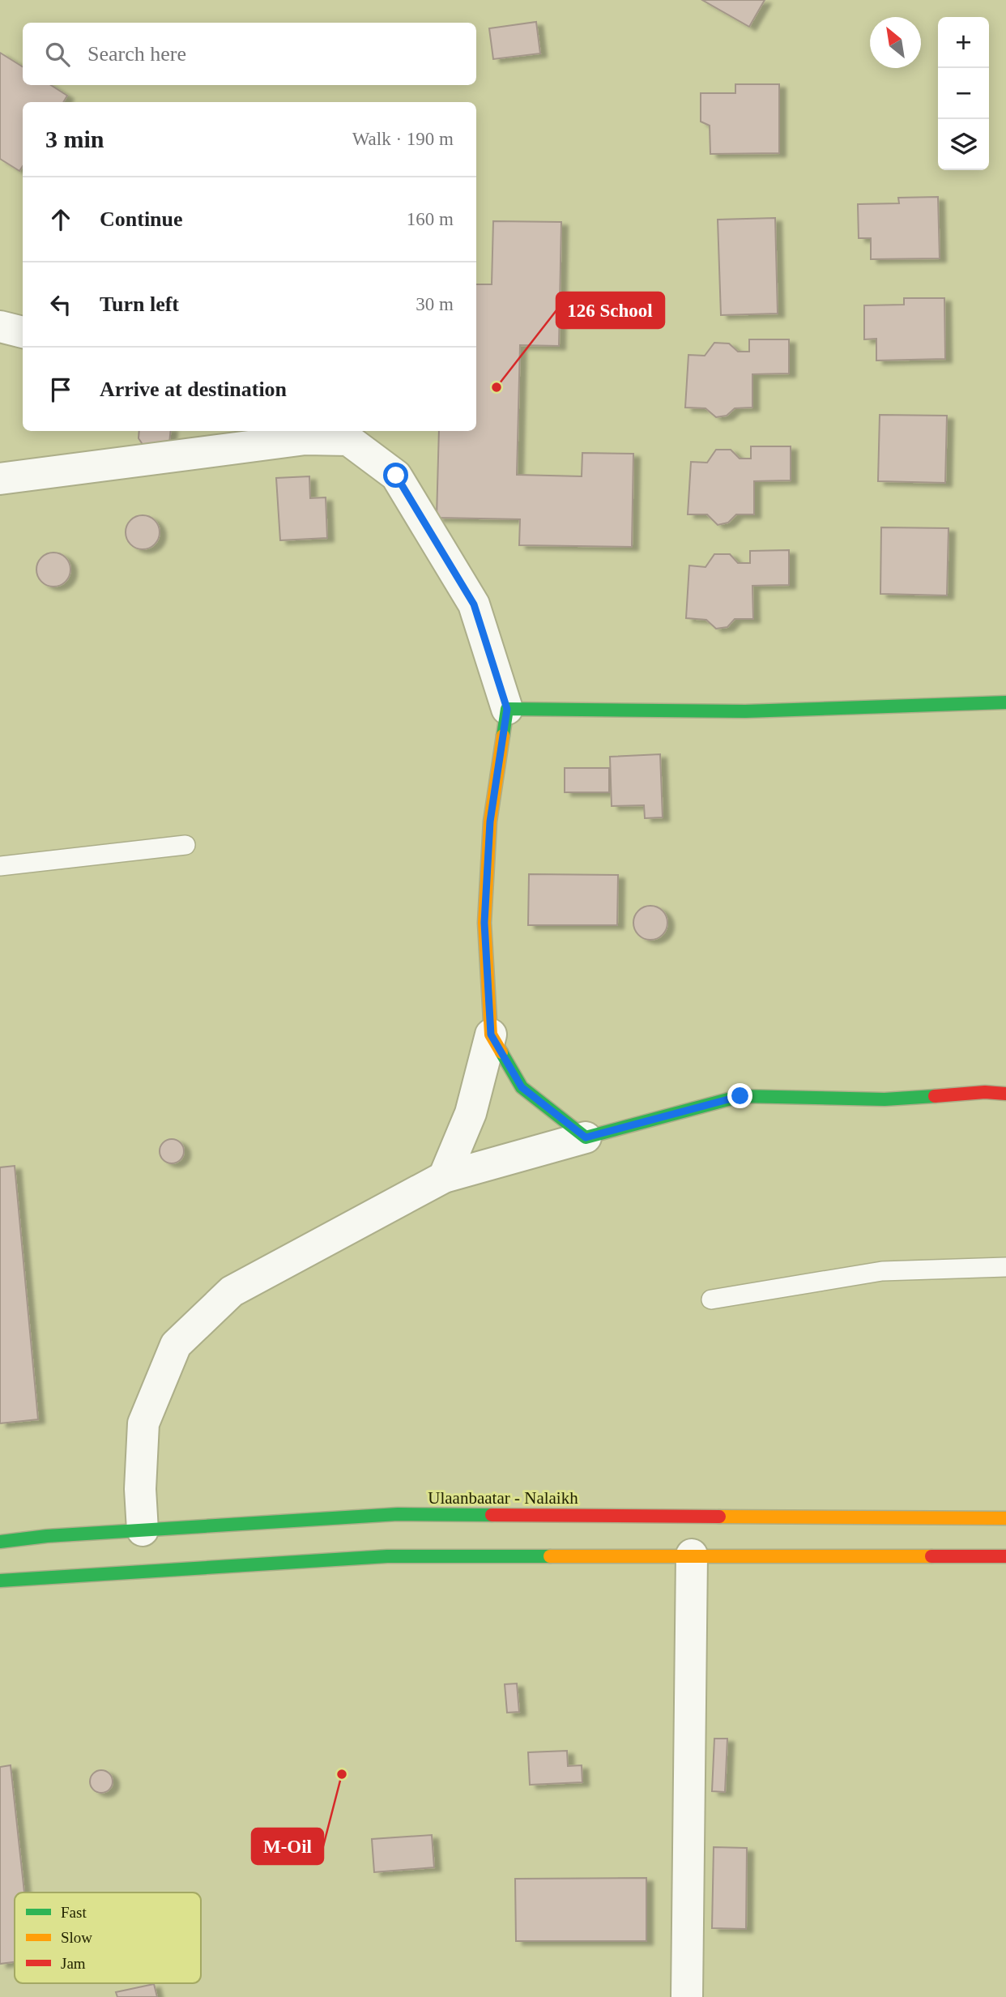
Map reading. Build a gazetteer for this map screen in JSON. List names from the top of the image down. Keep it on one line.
{"streets":{"main road":["Ulaanbaatar - Nalaikh"]},"places":["126 School","M-Oil"],"legend":["Fast","Slow","Jam"],"north":"top left","page":{"map_buttons":["+","−"],"search":"Search here","heading":["3 min","Walk · 190 m"],"list":[["Continue","160 m"],["Turn left","30 m"],"Arrive at destination"]}}
